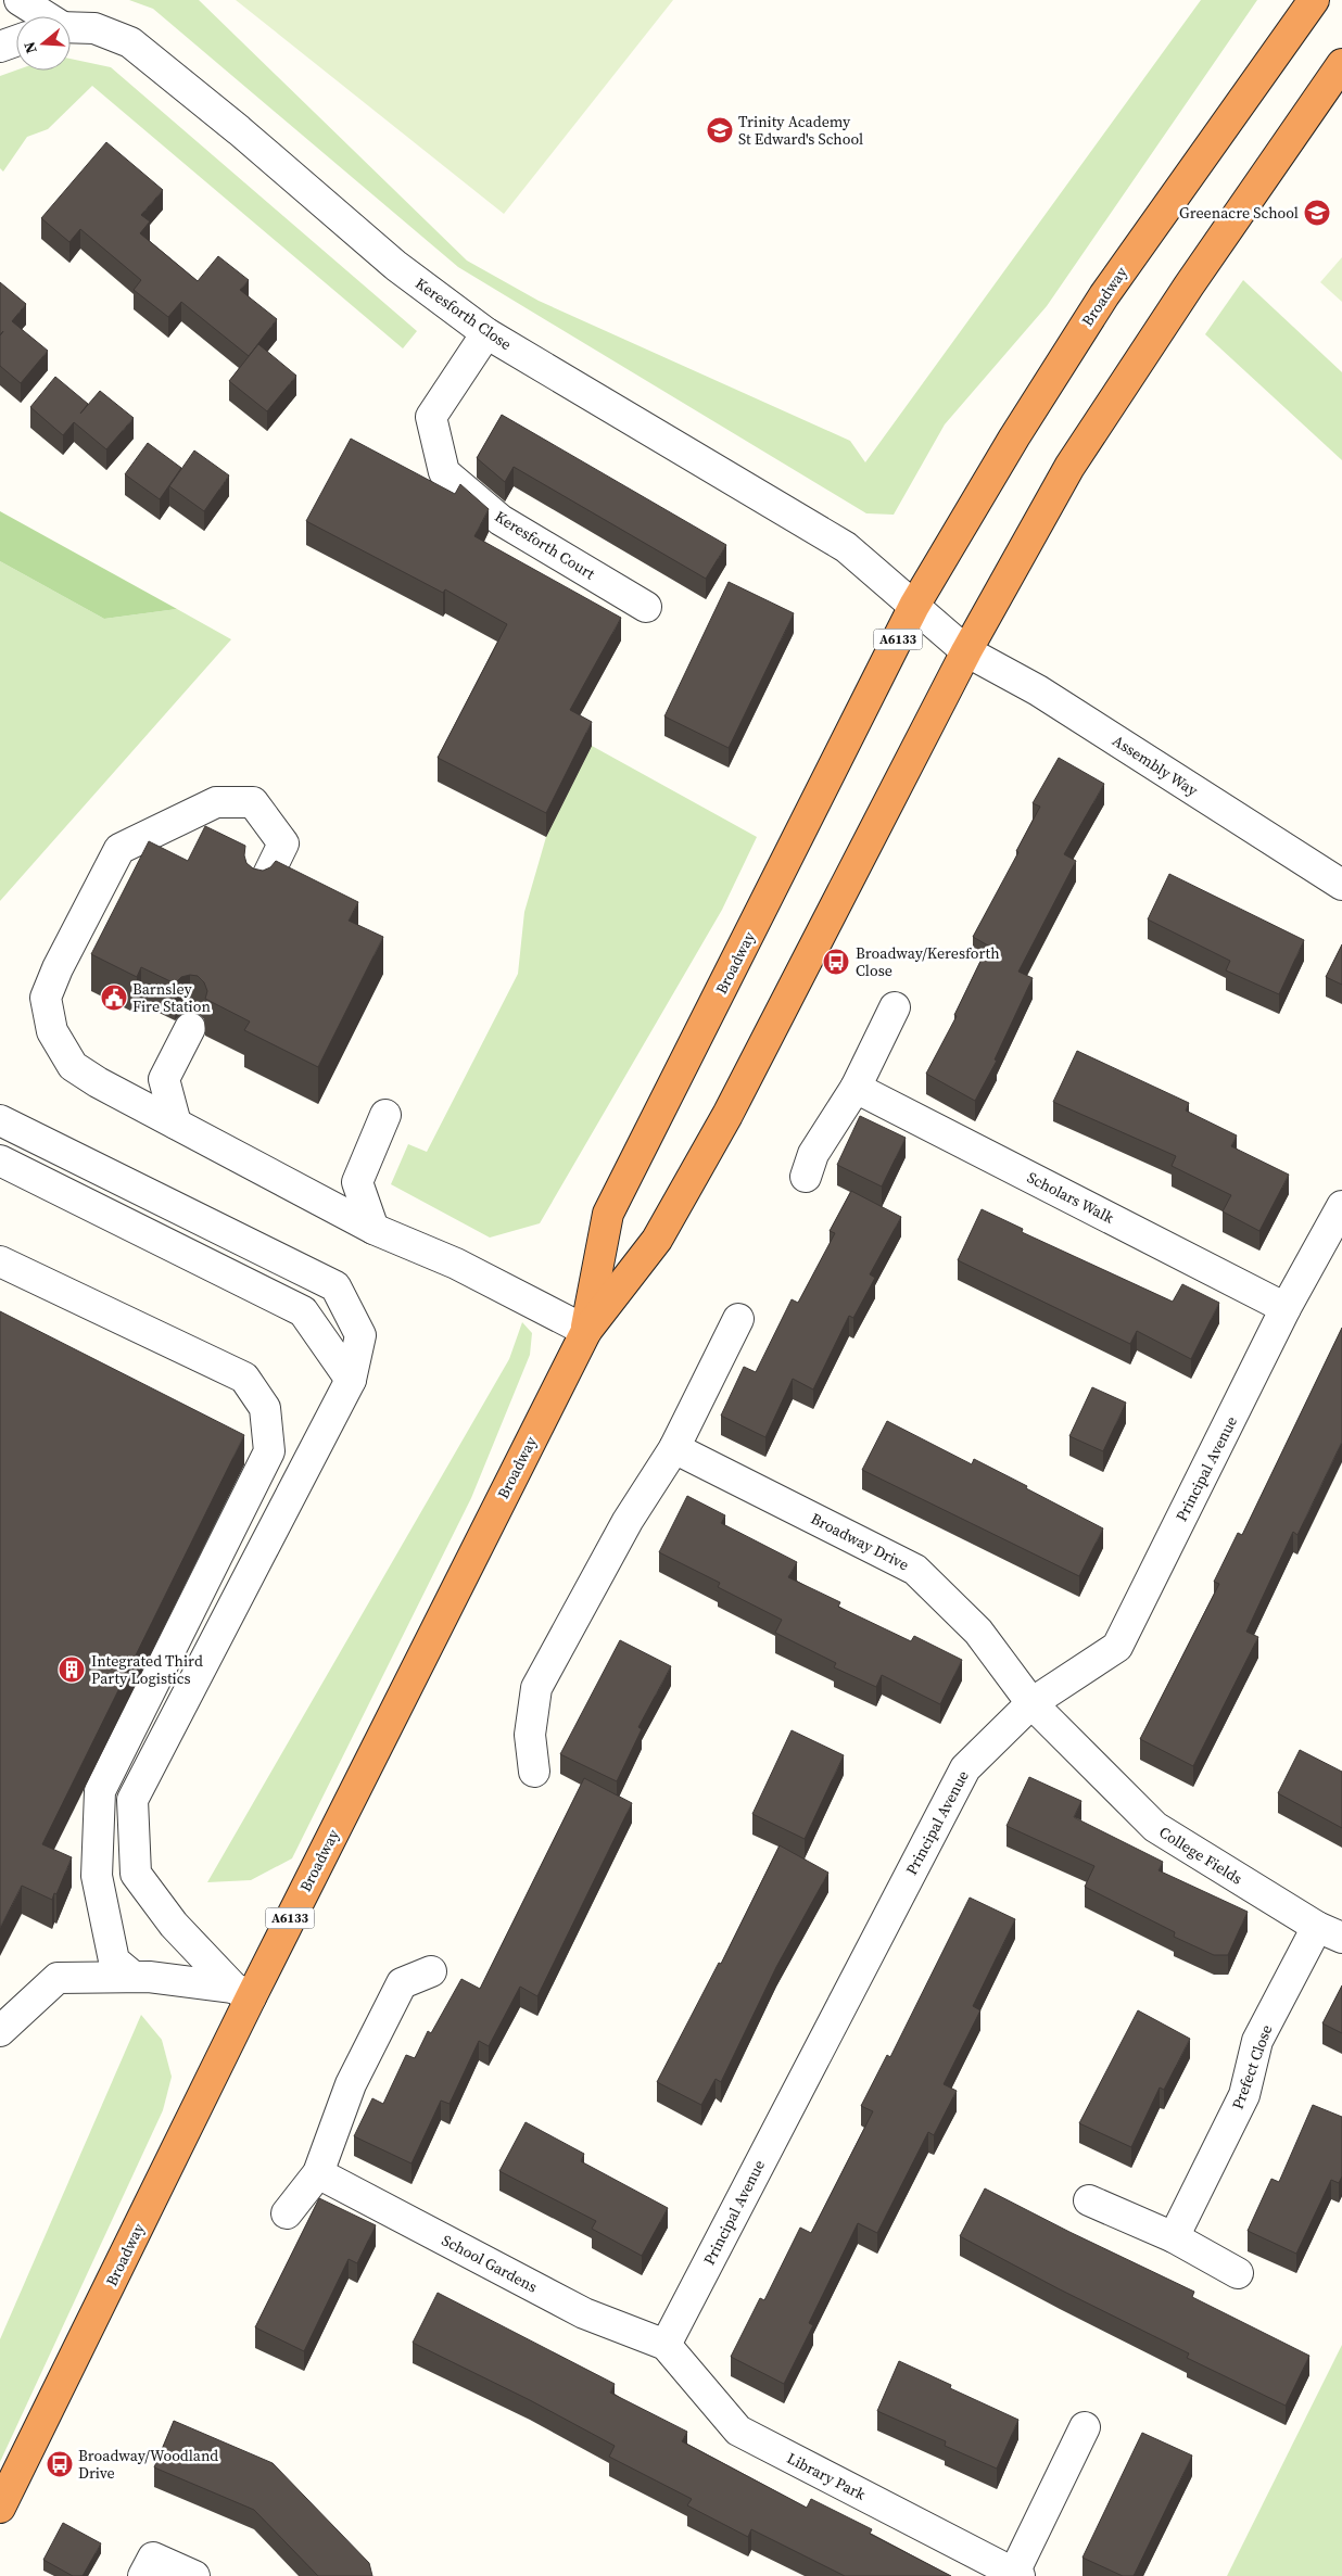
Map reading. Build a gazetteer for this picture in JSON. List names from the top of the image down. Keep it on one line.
{"streets":{"highway":["Broadway","A6133"],"street":["Keresforth Close","Keresforth Court","Assembly Way","Scholars Walk","Principal Avenue","Broadway Drive","College Fields","Prefect Close","School Gardens","Library Park"]},"crossings":[["Broadway","Keresforth Close"],["Broadway","Assembly Way"],["Keresforth Close","Keresforth Court"],["Scholars Walk","Principal Avenue"],["Principal Avenue","Broadway Drive"],["Principal Avenue","College Fields"],["Principal Avenue","School Gardens"],["Principal Avenue","Library Park"],["Broadway Drive","College Fields"],["College Fields","Prefect Close"],["School Gardens","Library Park"]],"places":{"school or university":["Trinity Academy St Edward's School","Greenacre School"],"bus stop":["Broadway/Keresforth Close","Broadway/Woodland Drive"],"public building":["Barnsley Fire Station"],"building":["Integrated Third Party Logistics"]},"north":"left"}
